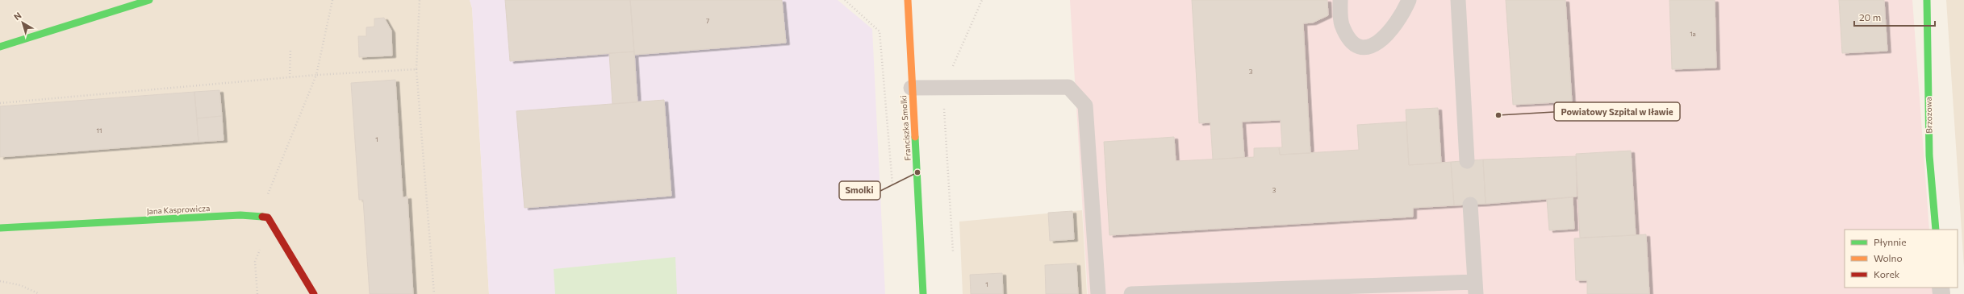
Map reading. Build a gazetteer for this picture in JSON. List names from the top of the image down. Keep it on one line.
{"streets":{"street":["Brzozowa","Franciszka Smolki","Jana Kasprowicza"]},"places":["Powiatowy Szpital w Iławie","Smolki"],"house_numbers":["7","1a","3","11","1","3","1"],"legend":["Płynnie","Wolno","Korek"],"scale_bar":"20 m","north":"top left"}
